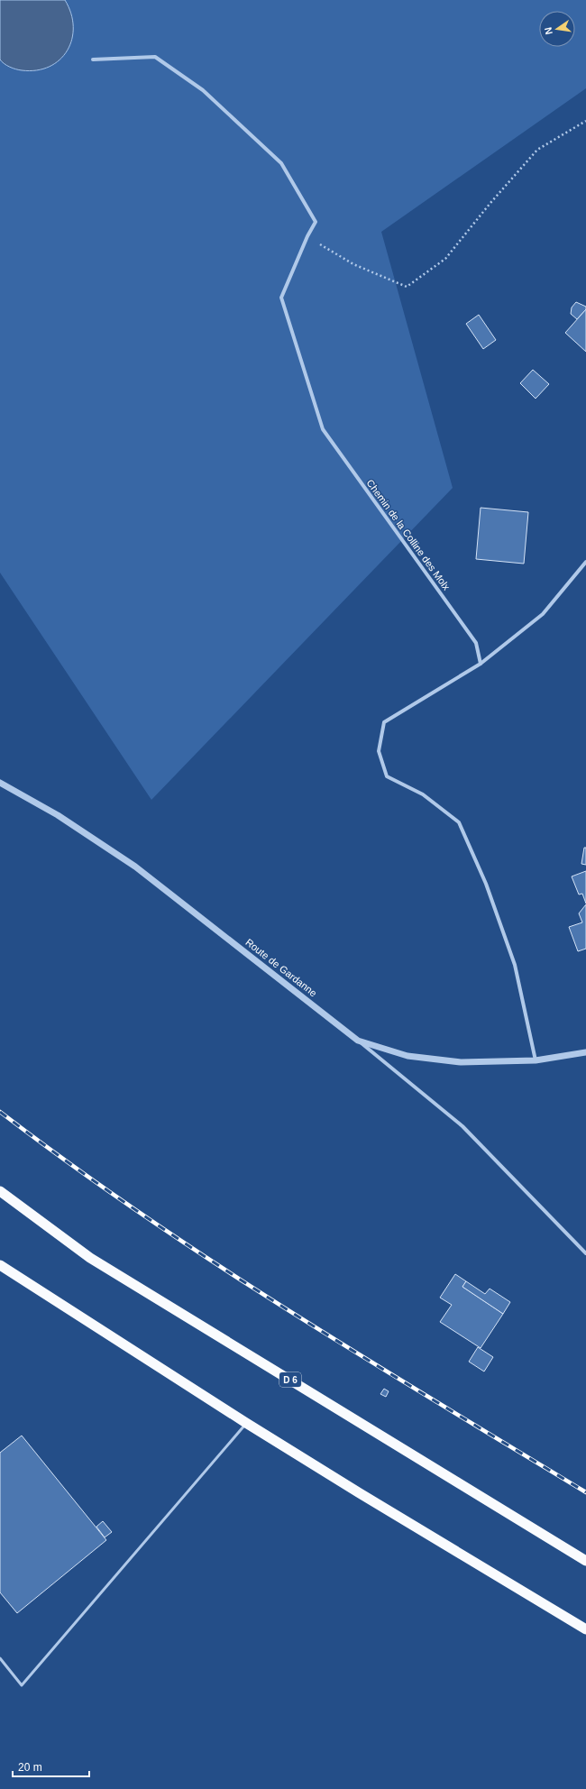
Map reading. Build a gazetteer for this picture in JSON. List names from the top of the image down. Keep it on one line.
{"streets":{"highway":["D 6"],"street":["Chemin de la Colline des Molx","Route de Gardanne"]},"scale_bar":"20 m","north":"left"}
